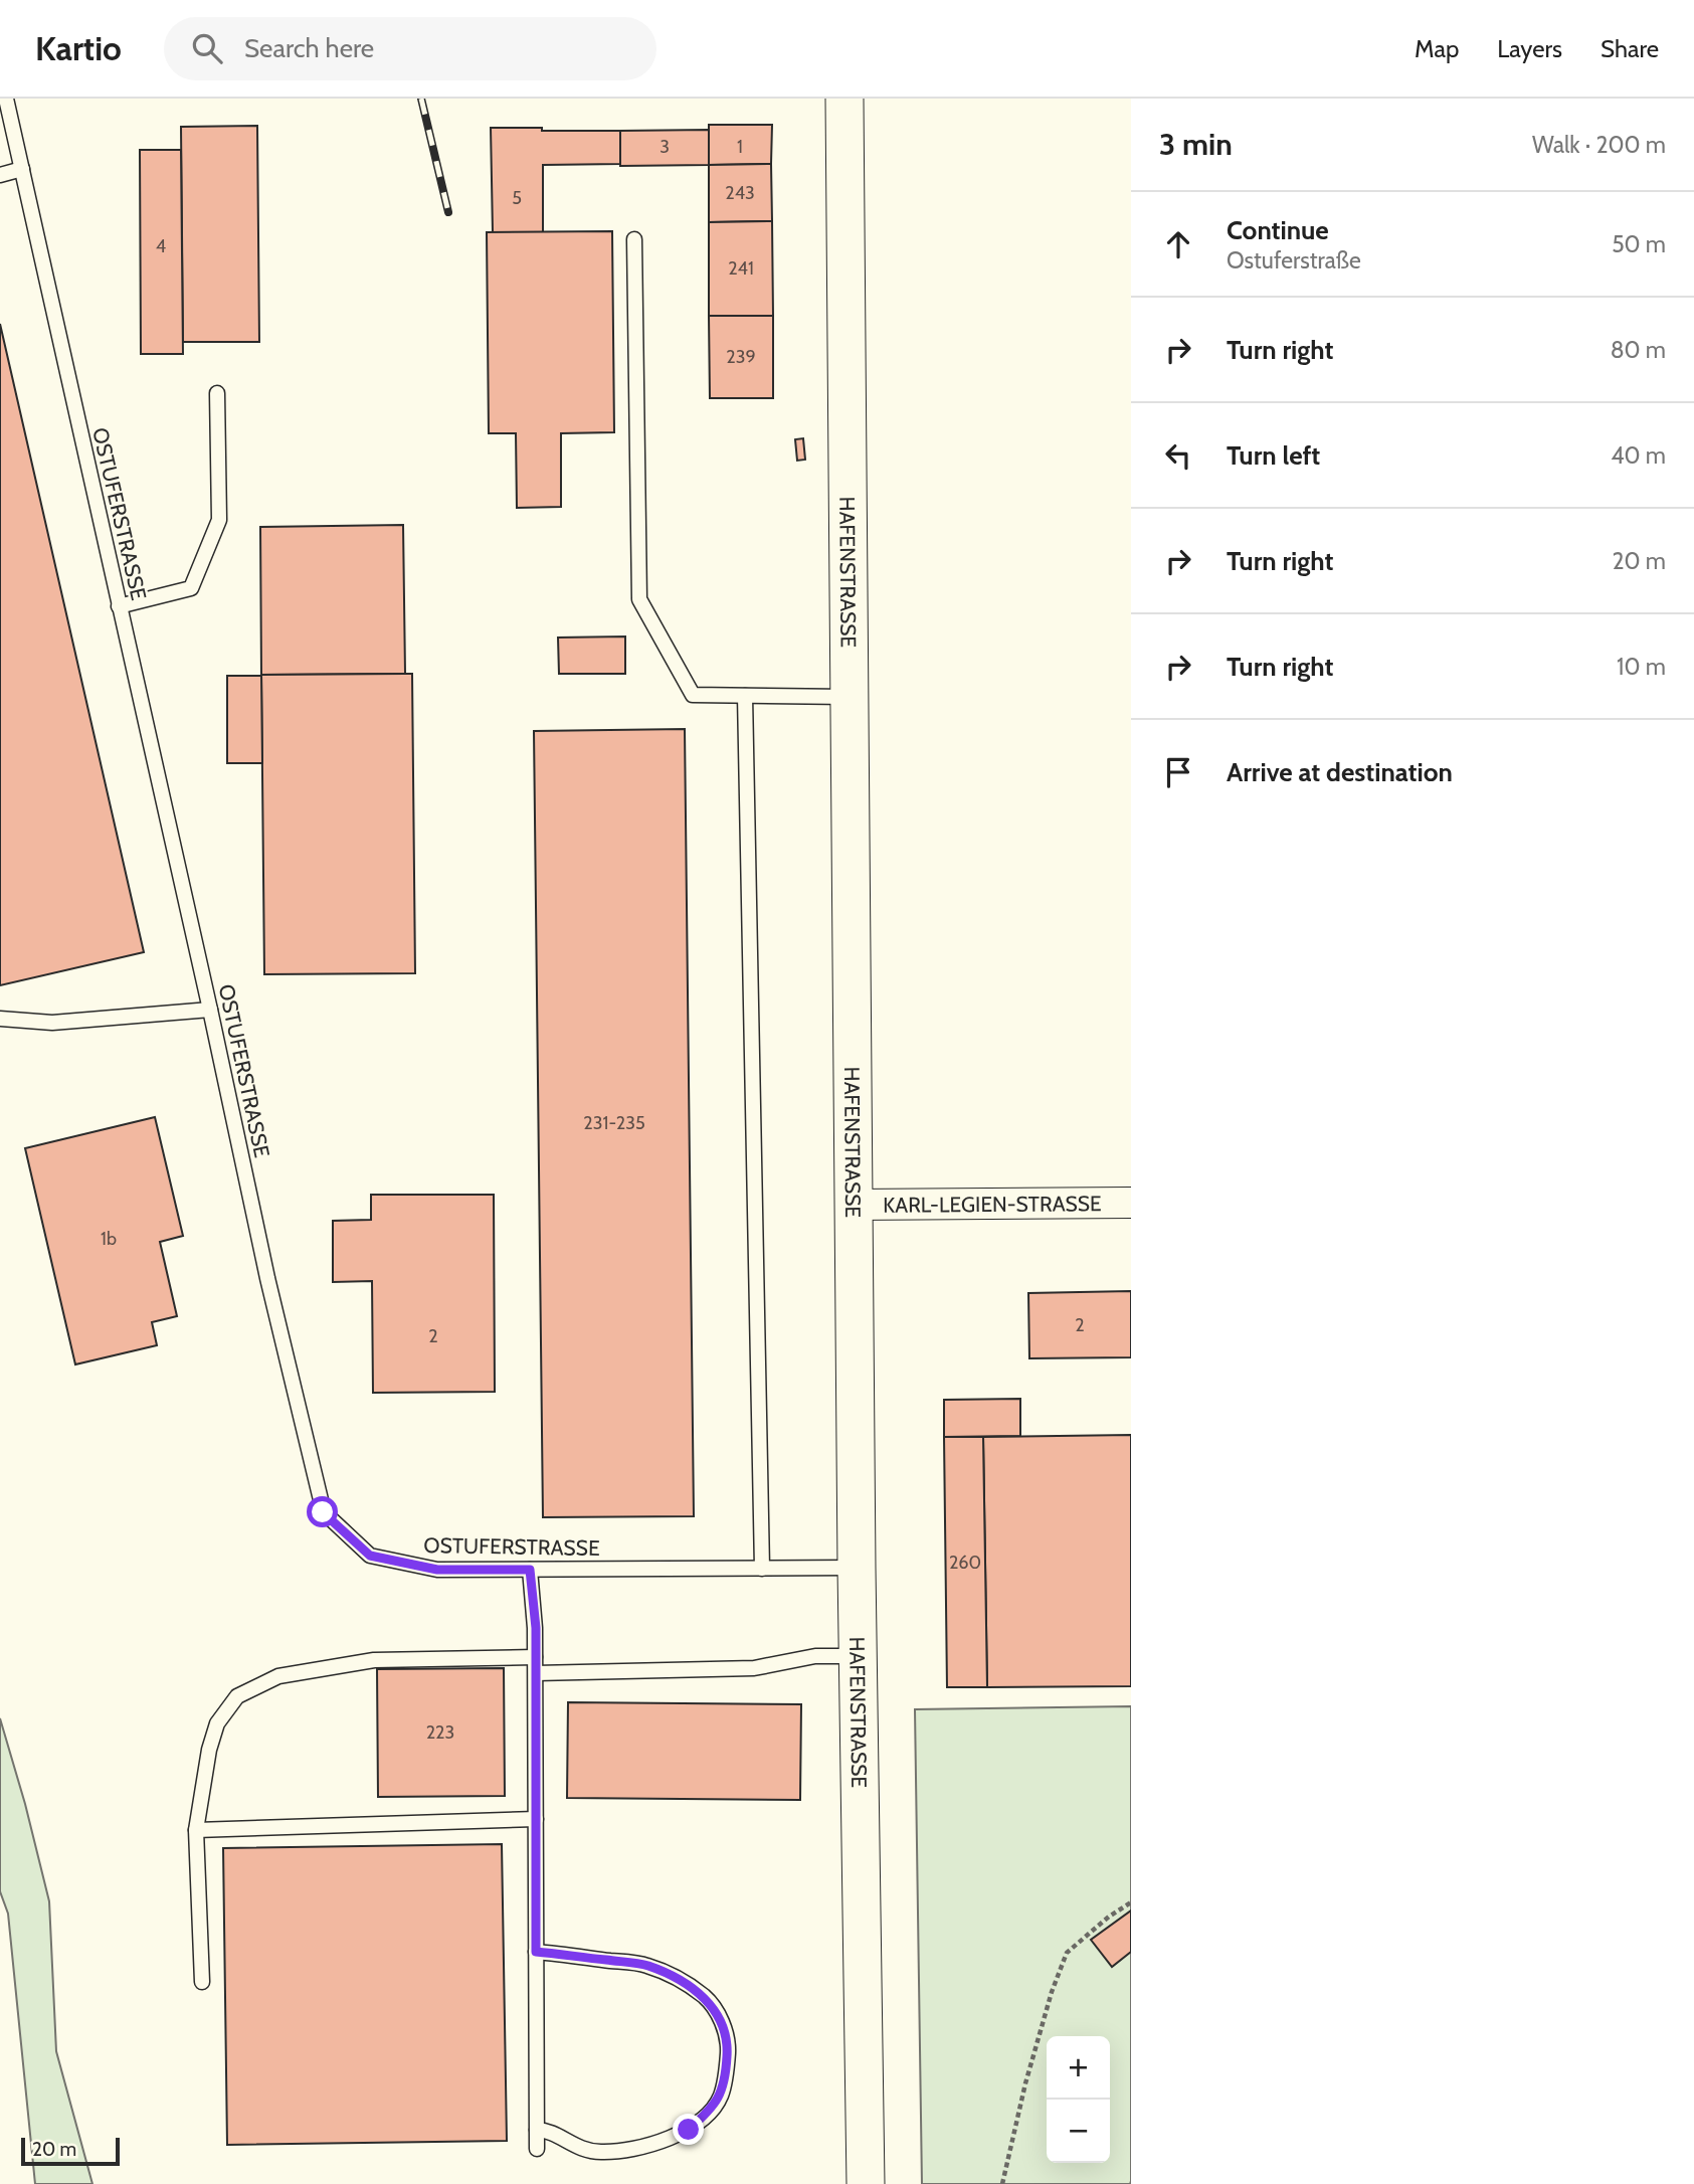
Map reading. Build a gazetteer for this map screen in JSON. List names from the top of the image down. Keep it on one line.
{"streets":{"street":["HAFENSTRASSE","KARL-LEGIEN-STRASSE"],"lane":["OSTUFERSTRASSE"]},"crossings":[["OSTUFERSTRASSE","HAFENSTRASSE"],["HAFENSTRASSE","KARL-LEGIEN-STRASSE"]],"house_numbers":["3","1","243","5","4","241","239","231-235","1b","2","2","260","223"],"scale_bar":"20 m","page":{"header":"Kartio","search":"Search here","nav":["Map","Layers","Share"],"heading":["3 min","Walk · 200 m"],"list":[["Continue","Ostuferstraße","50 m"],["Turn right","80 m"],["Turn left","40 m"],["Turn right","20 m"],["Turn right","10 m"],"Arrive at destination"],"map_buttons":["+","−"],"scale":"20 m"}}
